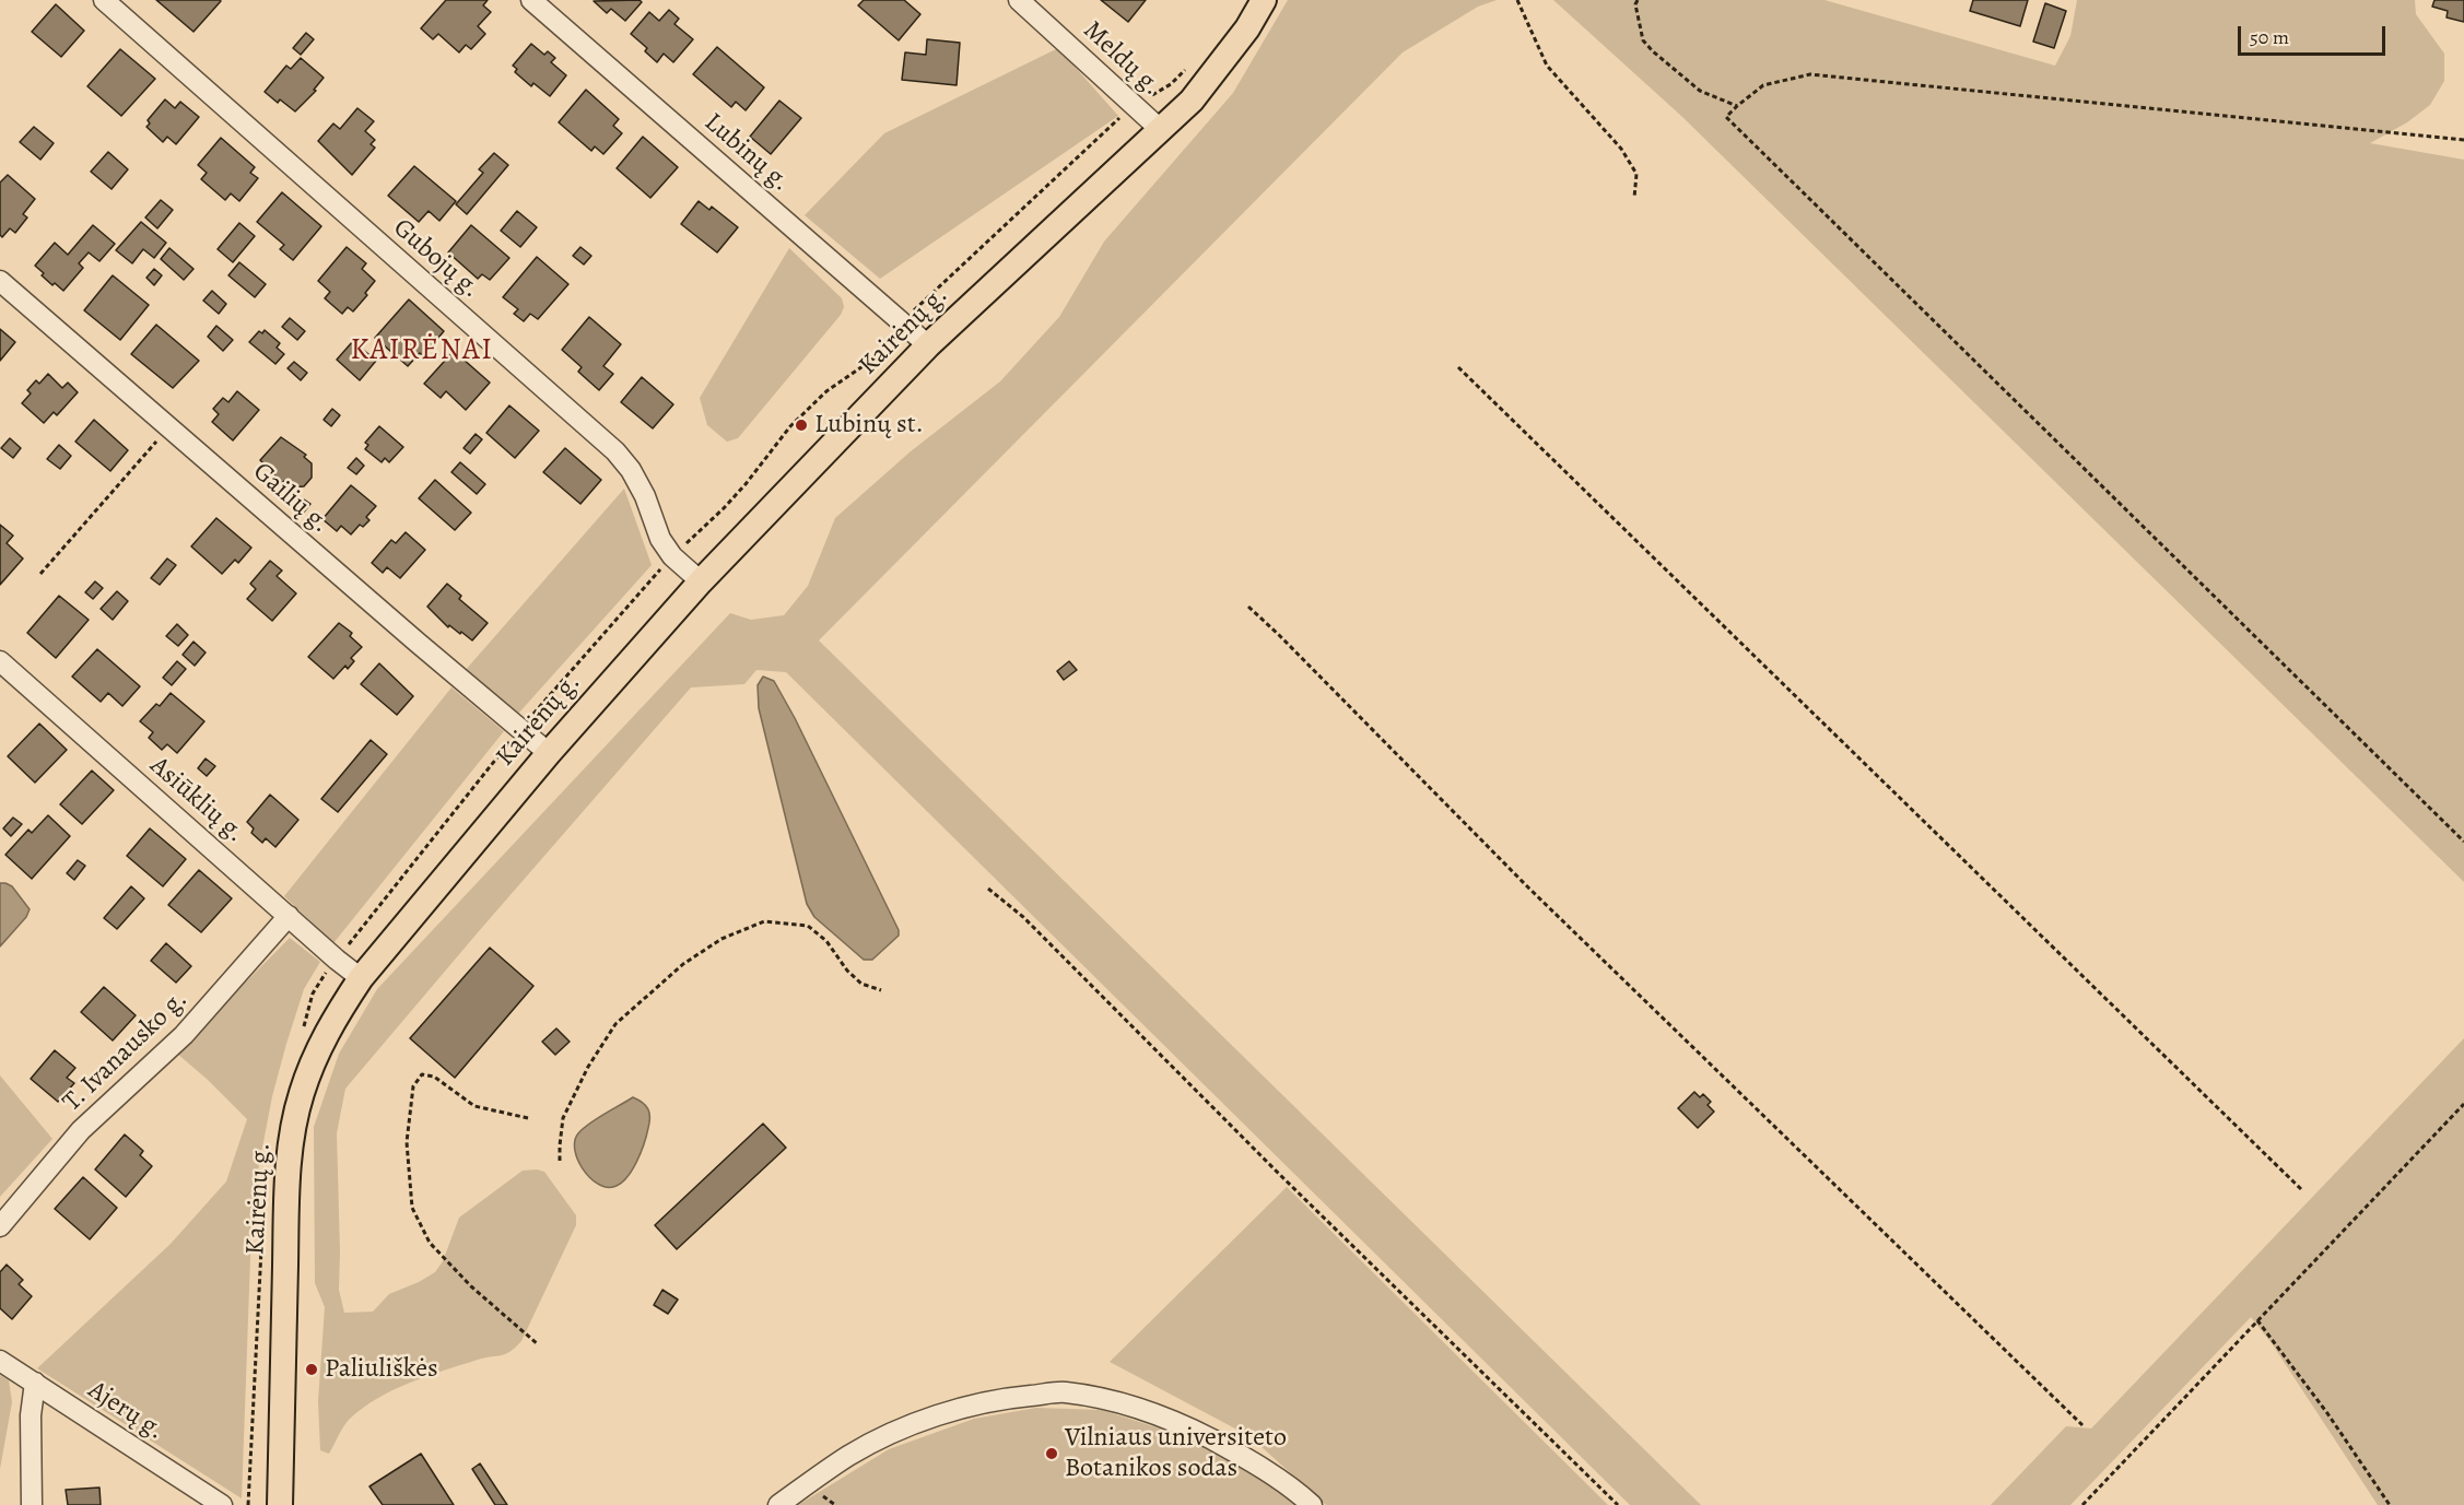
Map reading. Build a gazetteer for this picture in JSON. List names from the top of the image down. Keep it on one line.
{"streets":{"main road":["Kairėnų g."],"street":["Meldų g.","Lubinų g.","Gubojų g.","Gailių g.","Asiūklių g.","T. Ivanausko g.","Ajerų g."]},"crossings":[["Meldų g.","Kairėnų g."],["Lubinų g.","Kairėnų g."],["Gubojų g.","Kairėnų g."],["Kairėnų g.","Gailių g."],["Kairėnų g.","Asiūklių g."],["Asiūklių g.","T. Ivanausko g."]],"districts":["KAIRĖNAI"],"places":["Lubinų st.","Paliuliškės","Vilniaus universiteto Botanikos sodas"],"scale_bar":"50 m"}
